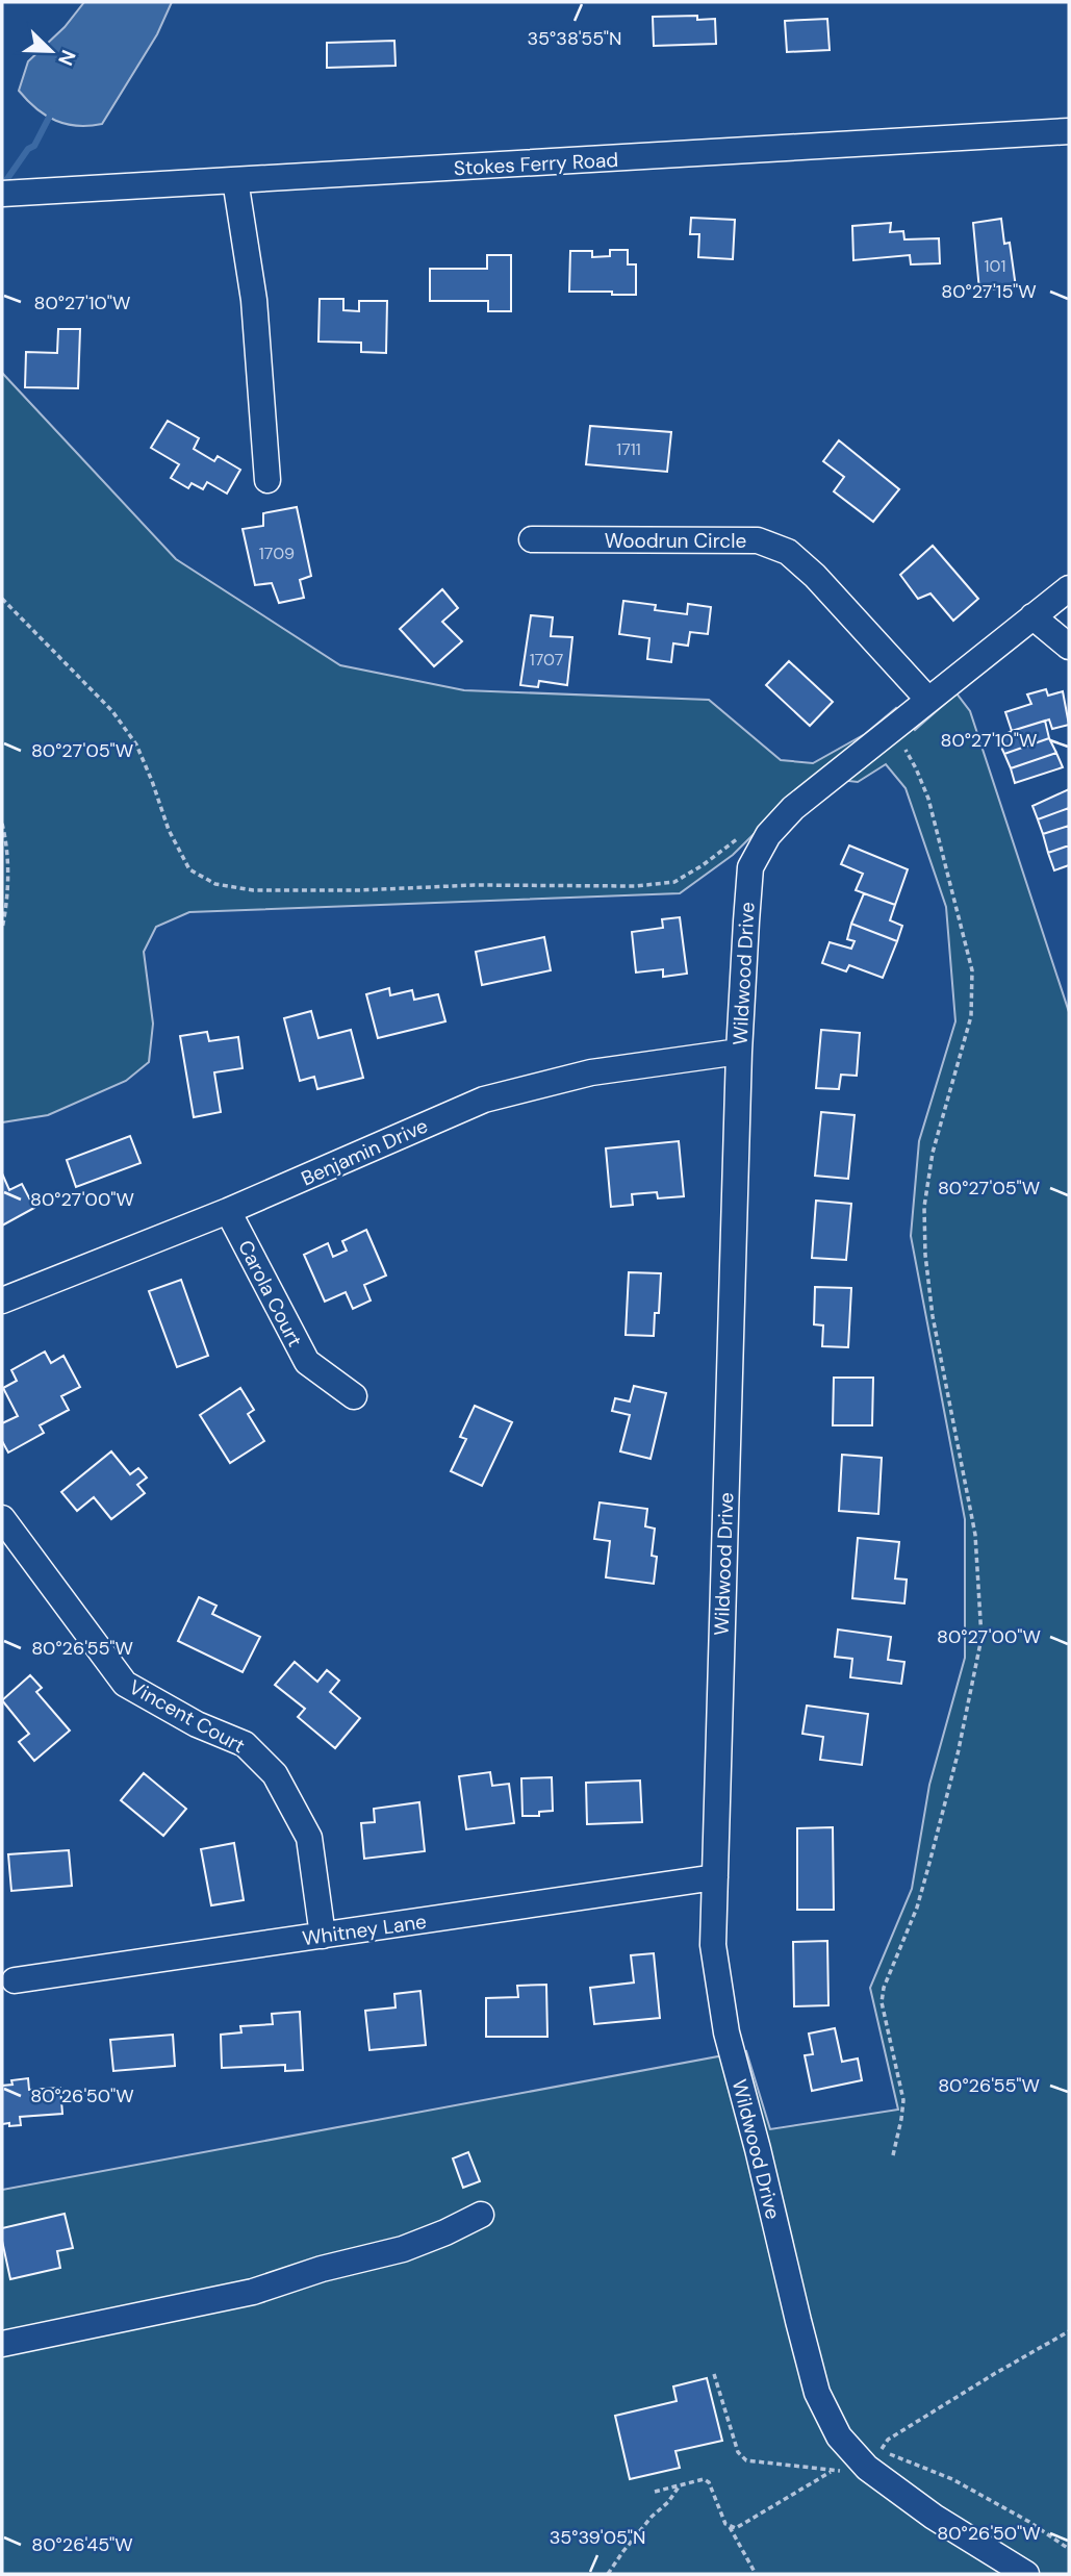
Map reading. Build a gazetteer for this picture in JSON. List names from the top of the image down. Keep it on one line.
{"streets":{"street":["Stokes Ferry Road","Woodrun Circle","Wildwood Drive","Benjamin Drive","Carola Court","Vincent Court","Whitney Lane"]},"crossings":[["Woodrun Circle","Wildwood Drive"],["Wildwood Drive","Benjamin Drive"],["Wildwood Drive","Whitney Lane"],["Benjamin Drive","Carola Court"],["Vincent Court","Whitney Lane"]],"house_numbers":["101","1711","1709","1707"],"north":"bottom right","coordinates":["35°38'55\"N","80°27'15\"W","80°27'10\"W","80°27'05\"W","80°27'00\"W","80°26'55\"W","80°26'50\"W","35°39'05\"N","80°26'45\"W"]}
